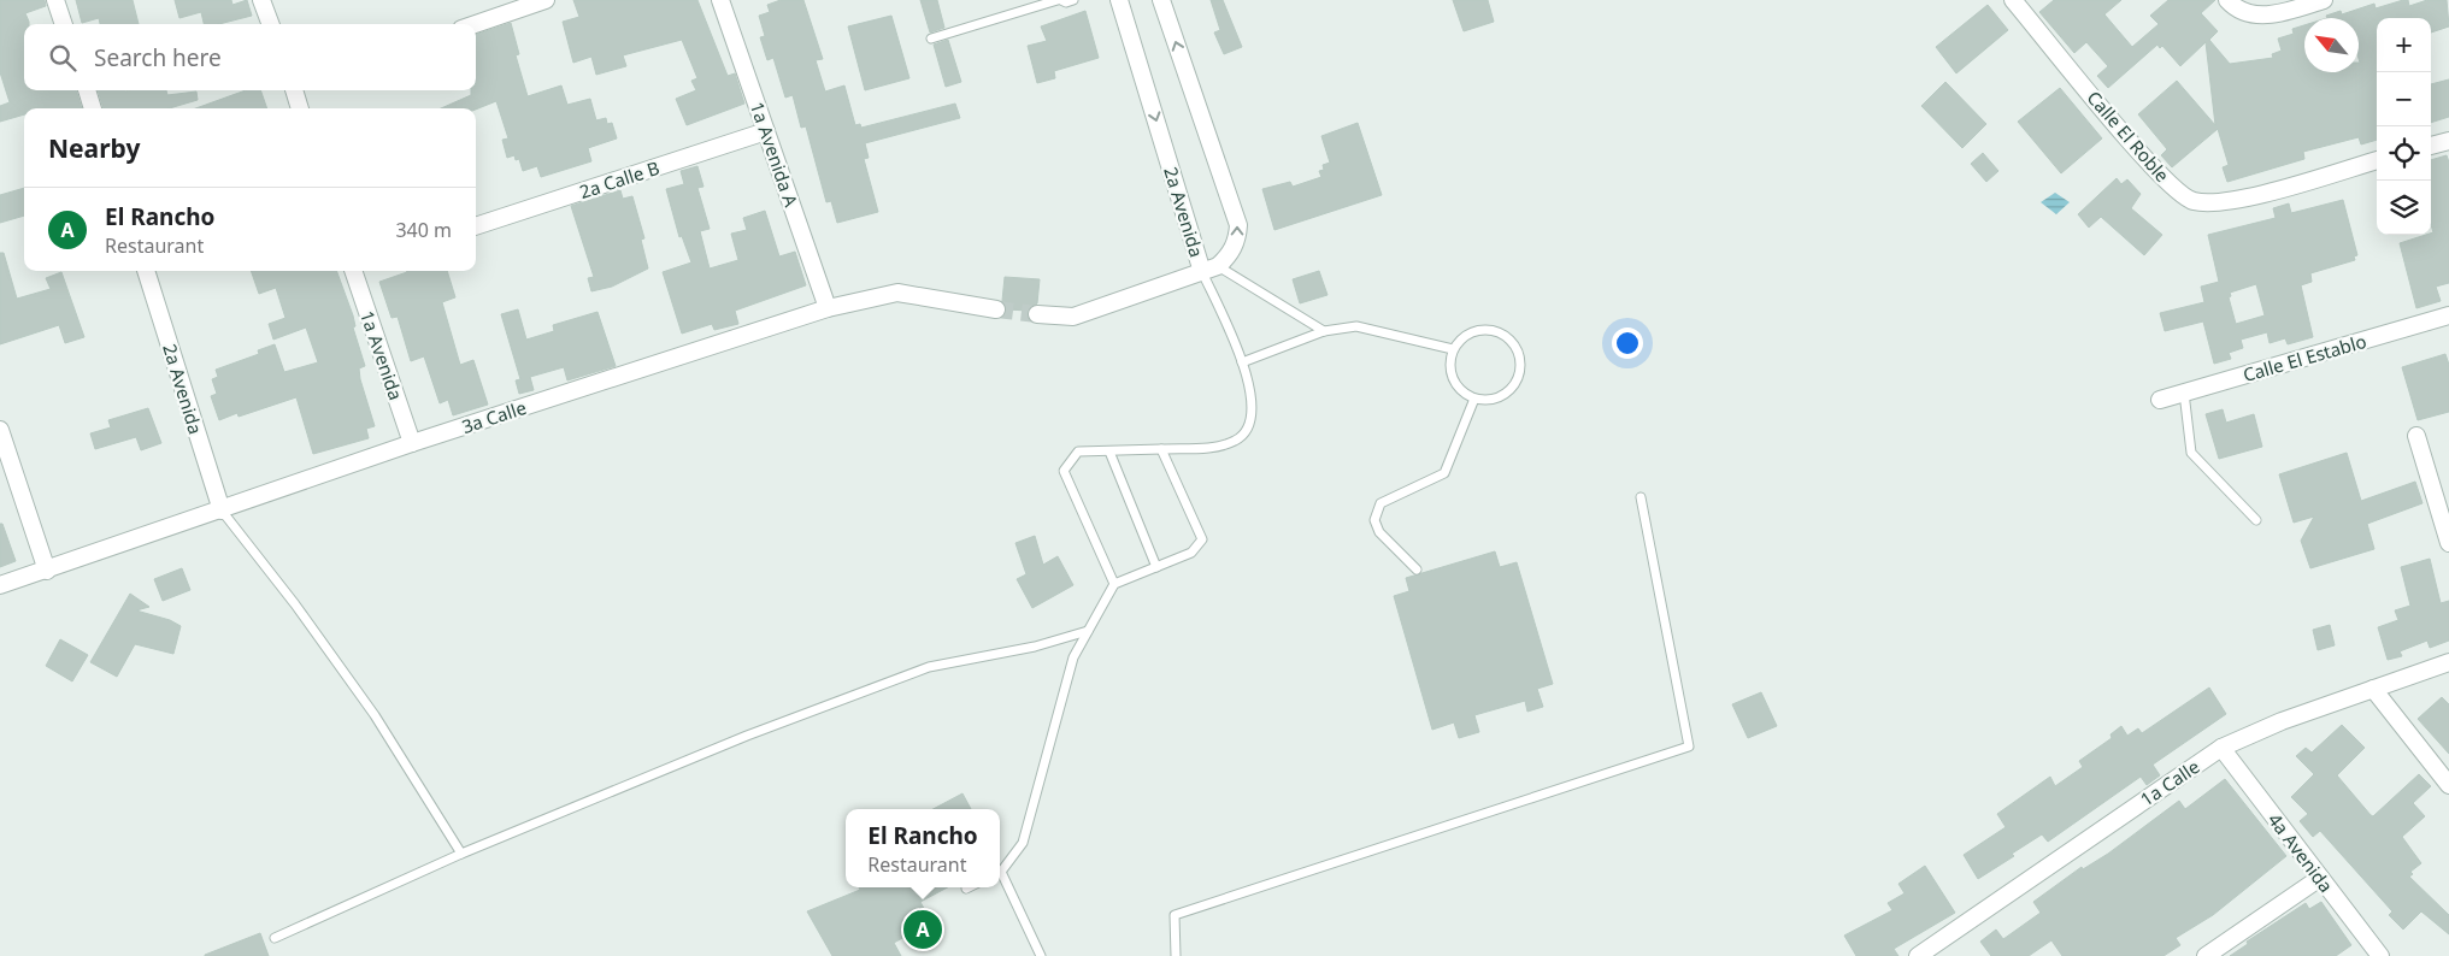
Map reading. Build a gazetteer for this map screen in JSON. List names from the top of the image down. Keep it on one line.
{"streets":{"street":["Calle El Roble","1a Avenida A","2a Calle B","2a Avenida","1a Avenida","Calle El Establo","3a Calle","1a Calle","4a Avenida"]},"crossings":[["1a Avenida A","2a Calle B"],["1a Avenida A","3a Calle"],["2a Avenida","3a Calle"],["1a Avenida","3a Calle"],["1a Calle","4a Avenida"]],"north":"top left","page":{"map_buttons":["+","−"],"search":"Search here","heading":"Nearby","list":[{"mark":"A","name":"El Rancho","note":"Restaurant","value":"340 m"}],"popup":["El Rancho","Restaurant"],"pins":"A"}}
